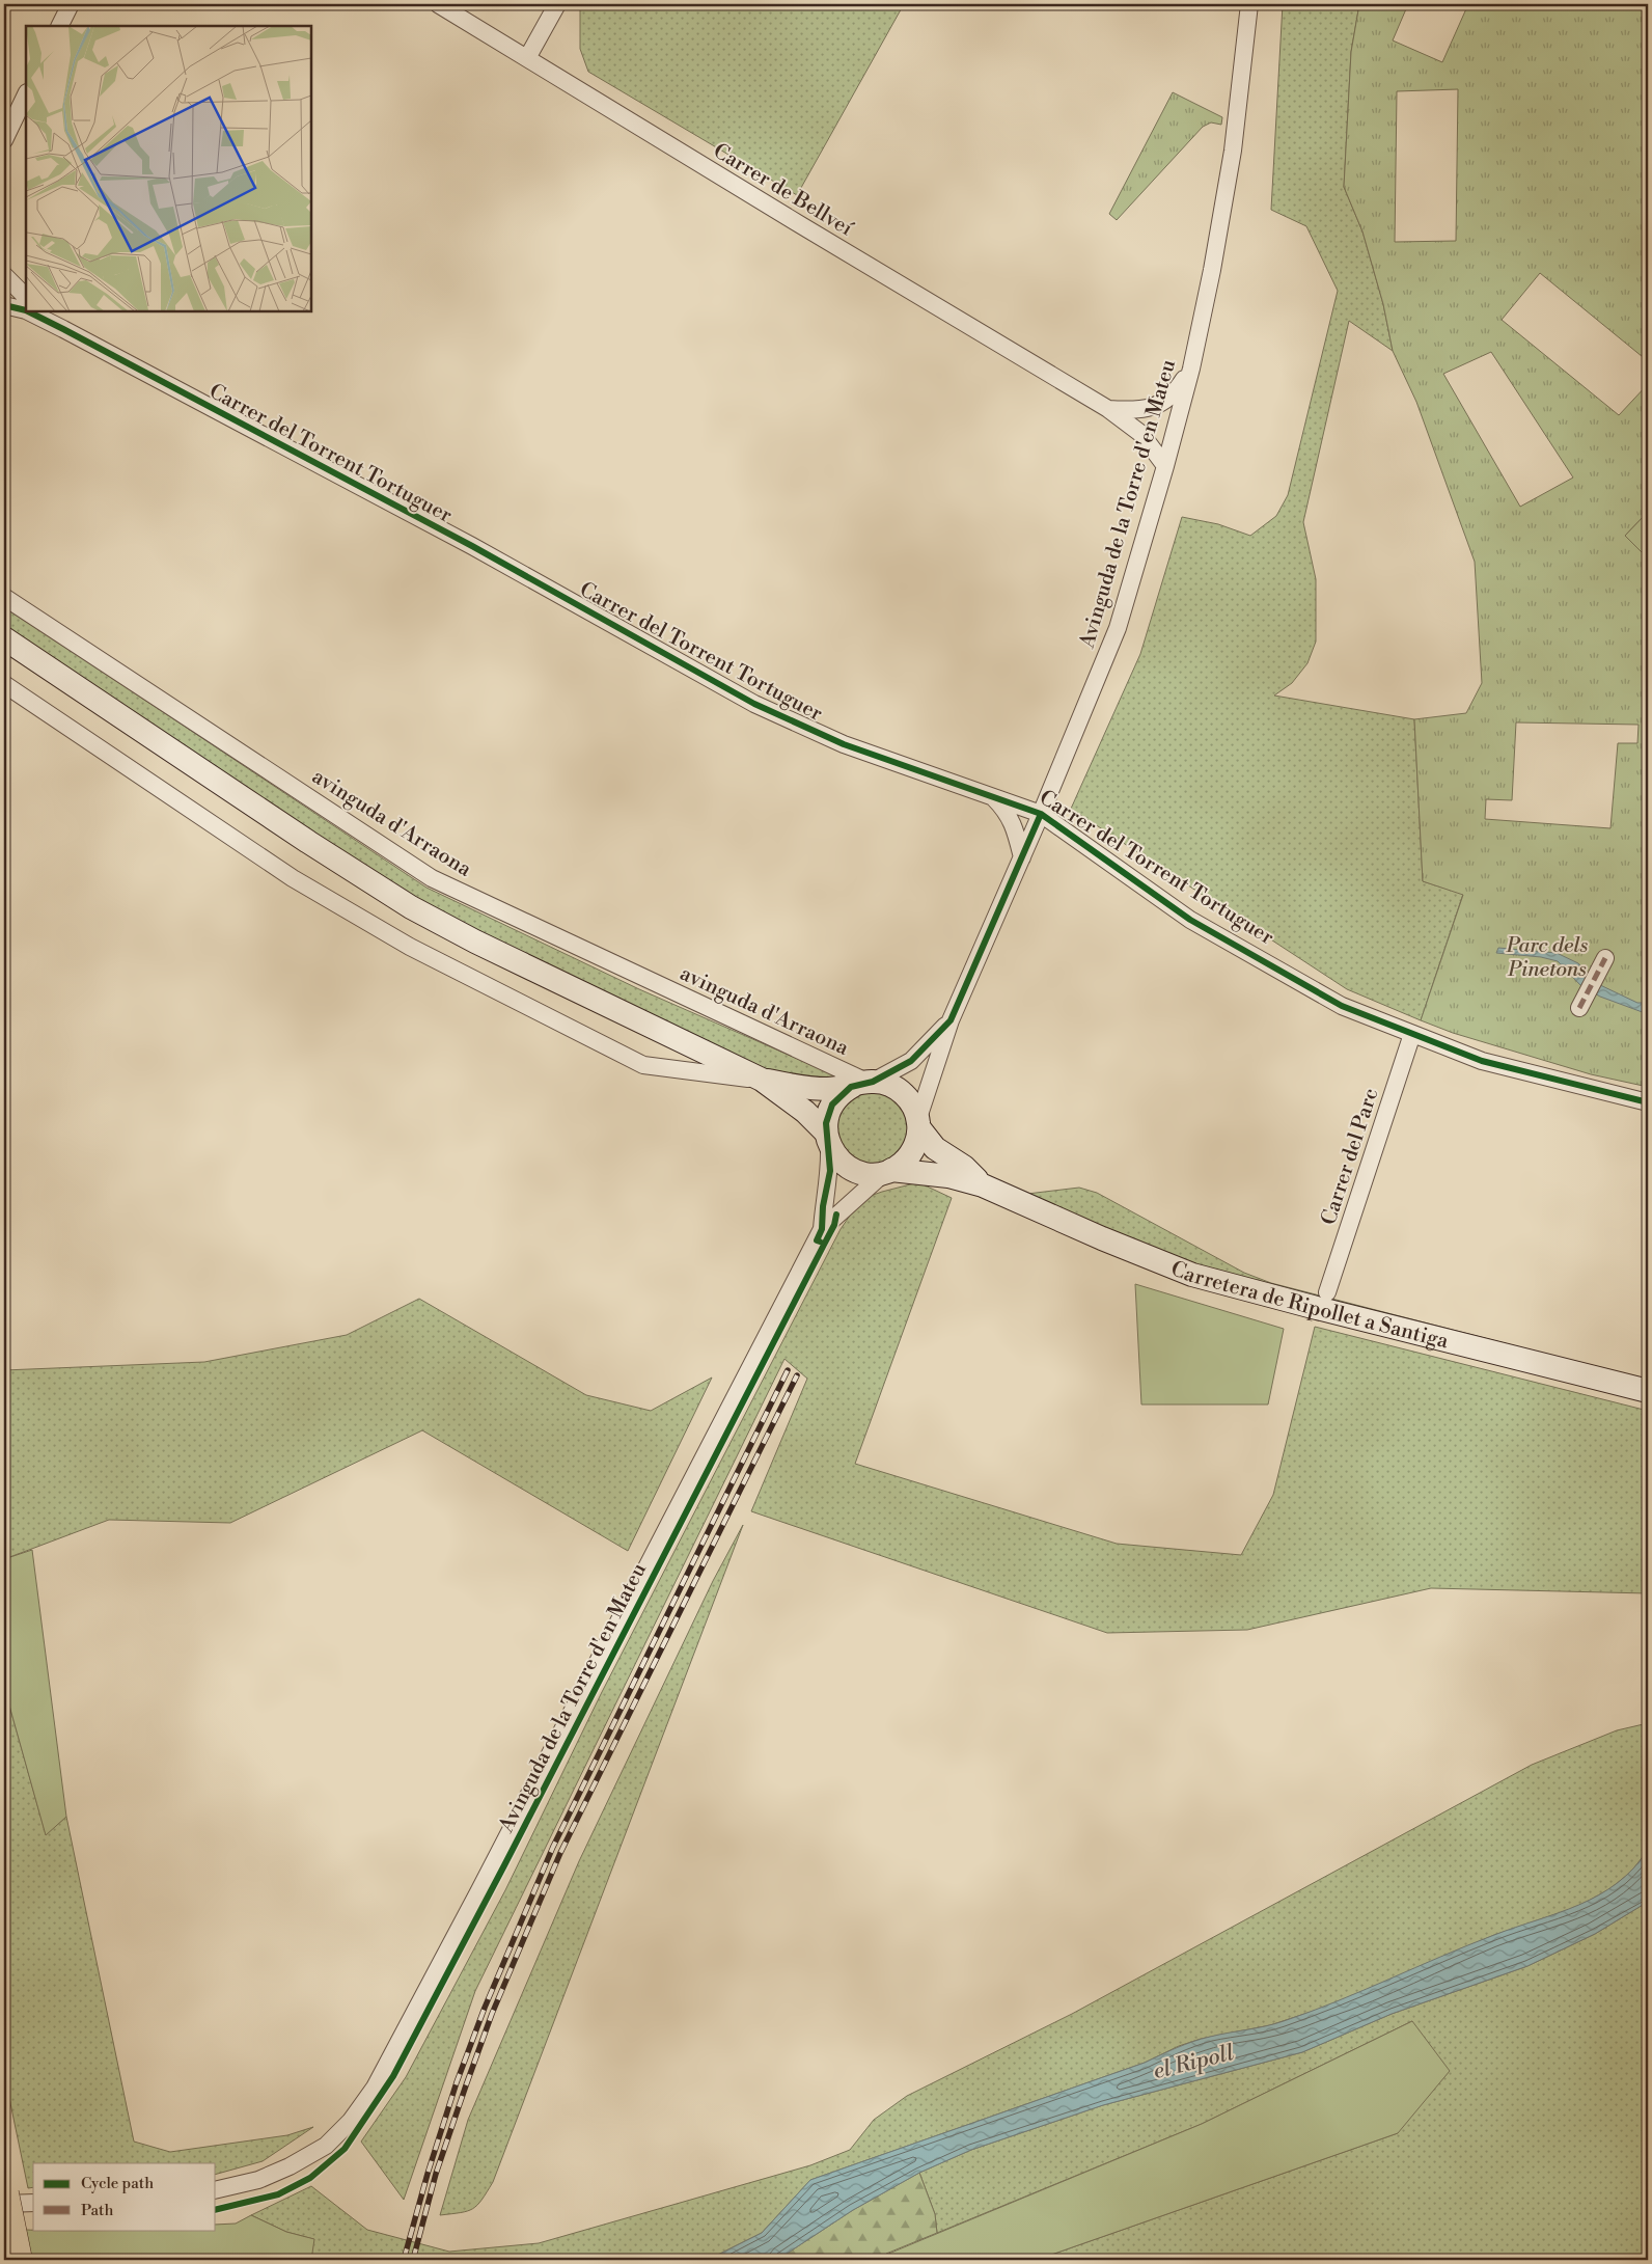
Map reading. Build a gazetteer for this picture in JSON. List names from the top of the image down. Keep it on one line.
{"streets":{"main road":["Carretera de Ripollet a Santiga"],"street":["Carrer de Bellveí","Carrer del Torrent Tortuguer","Avinguda de la Torre d'en Mateu","avinguda d'Arraona","Carrer del Parc"]},"crossings":[["Carrer de Bellveí","Avinguda de la Torre d'en Mateu"],["Carrer del Torrent Tortuguer","Avinguda de la Torre d'en Mateu"],["Carrer del Torrent Tortuguer","Carrer del Parc"],["Avinguda de la Torre d'en Mateu","avinguda d'Arraona"]],"water":["el Ripoll"],"parks":["Parc dels Pinetons"],"legend":["Cycle path","Path"]}
